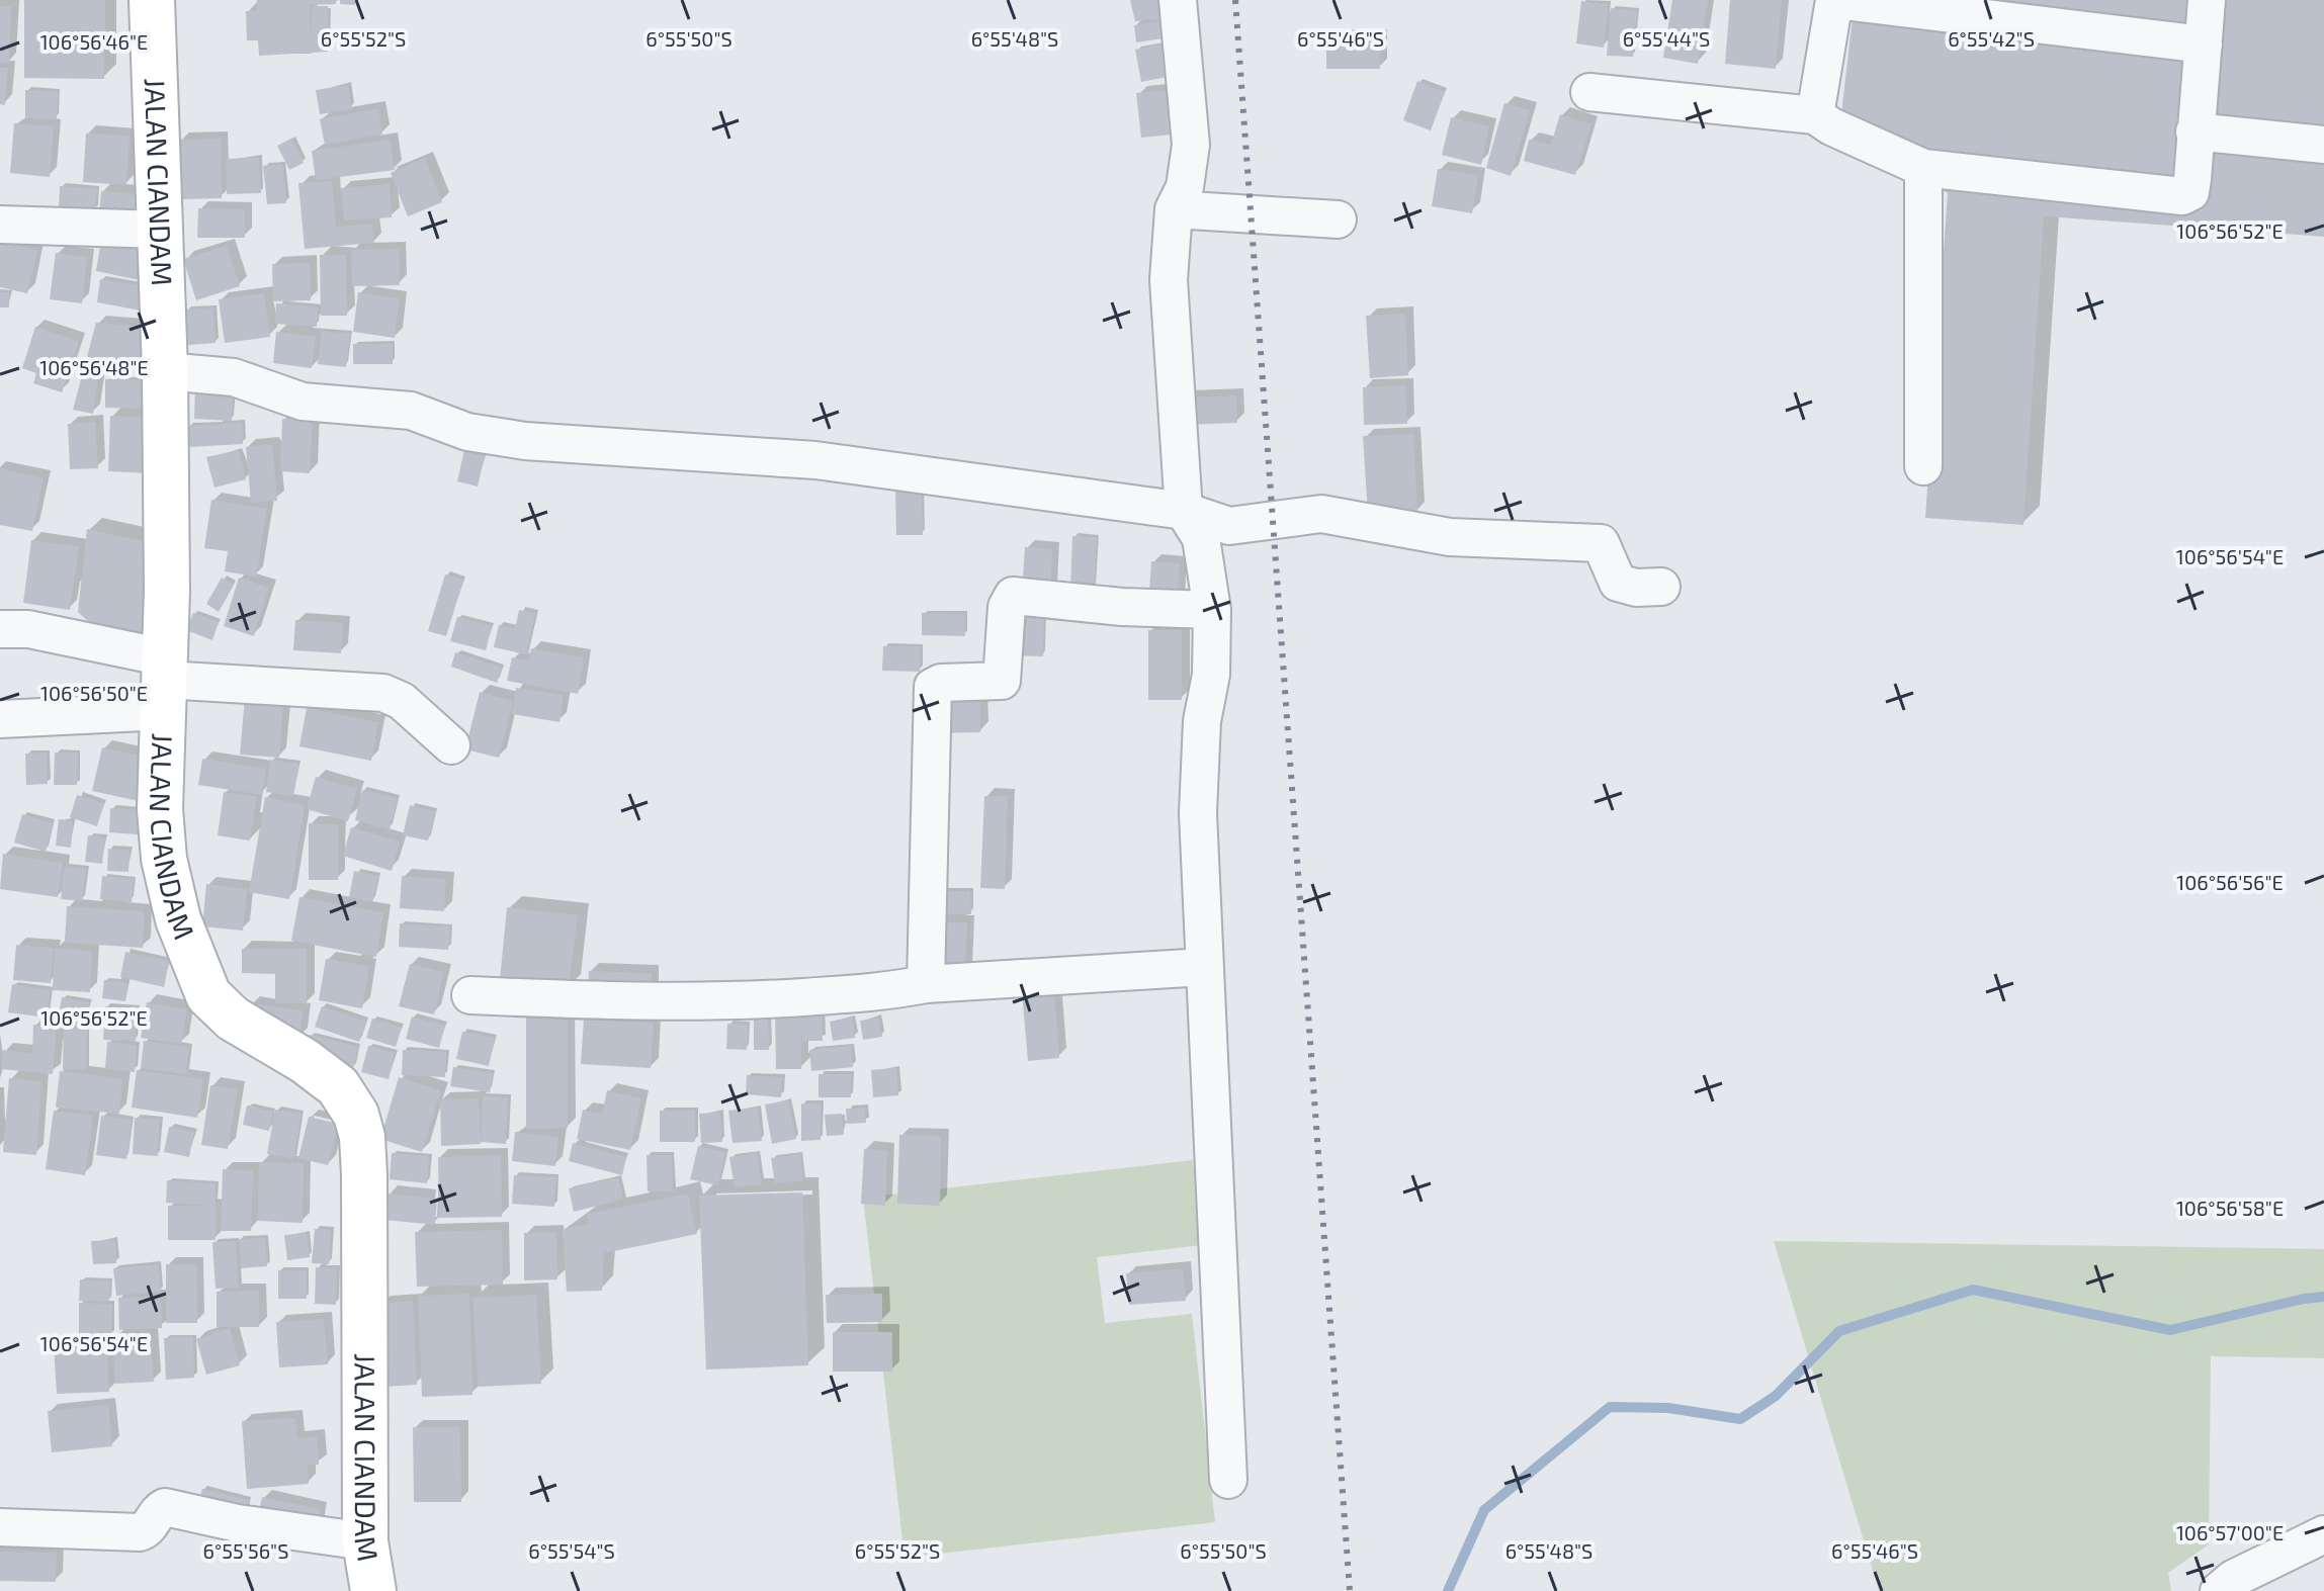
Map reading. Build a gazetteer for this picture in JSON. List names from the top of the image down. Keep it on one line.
{"streets":{"street":["JALAN CIANDAM"]},"coordinates":["6°55'52\"S","6°55'50\"S","6°55'48\"S","6°55'46\"S","6°55'44\"S","6°55'42\"S","106°56'46\"E","106°56'52\"E","106°56'48\"E","106°56'54\"E","106°56'50\"E","106°56'56\"E","106°56'58\"E","106°57'00\"E","6°55'56\"S","6°55'54\"S"]}
